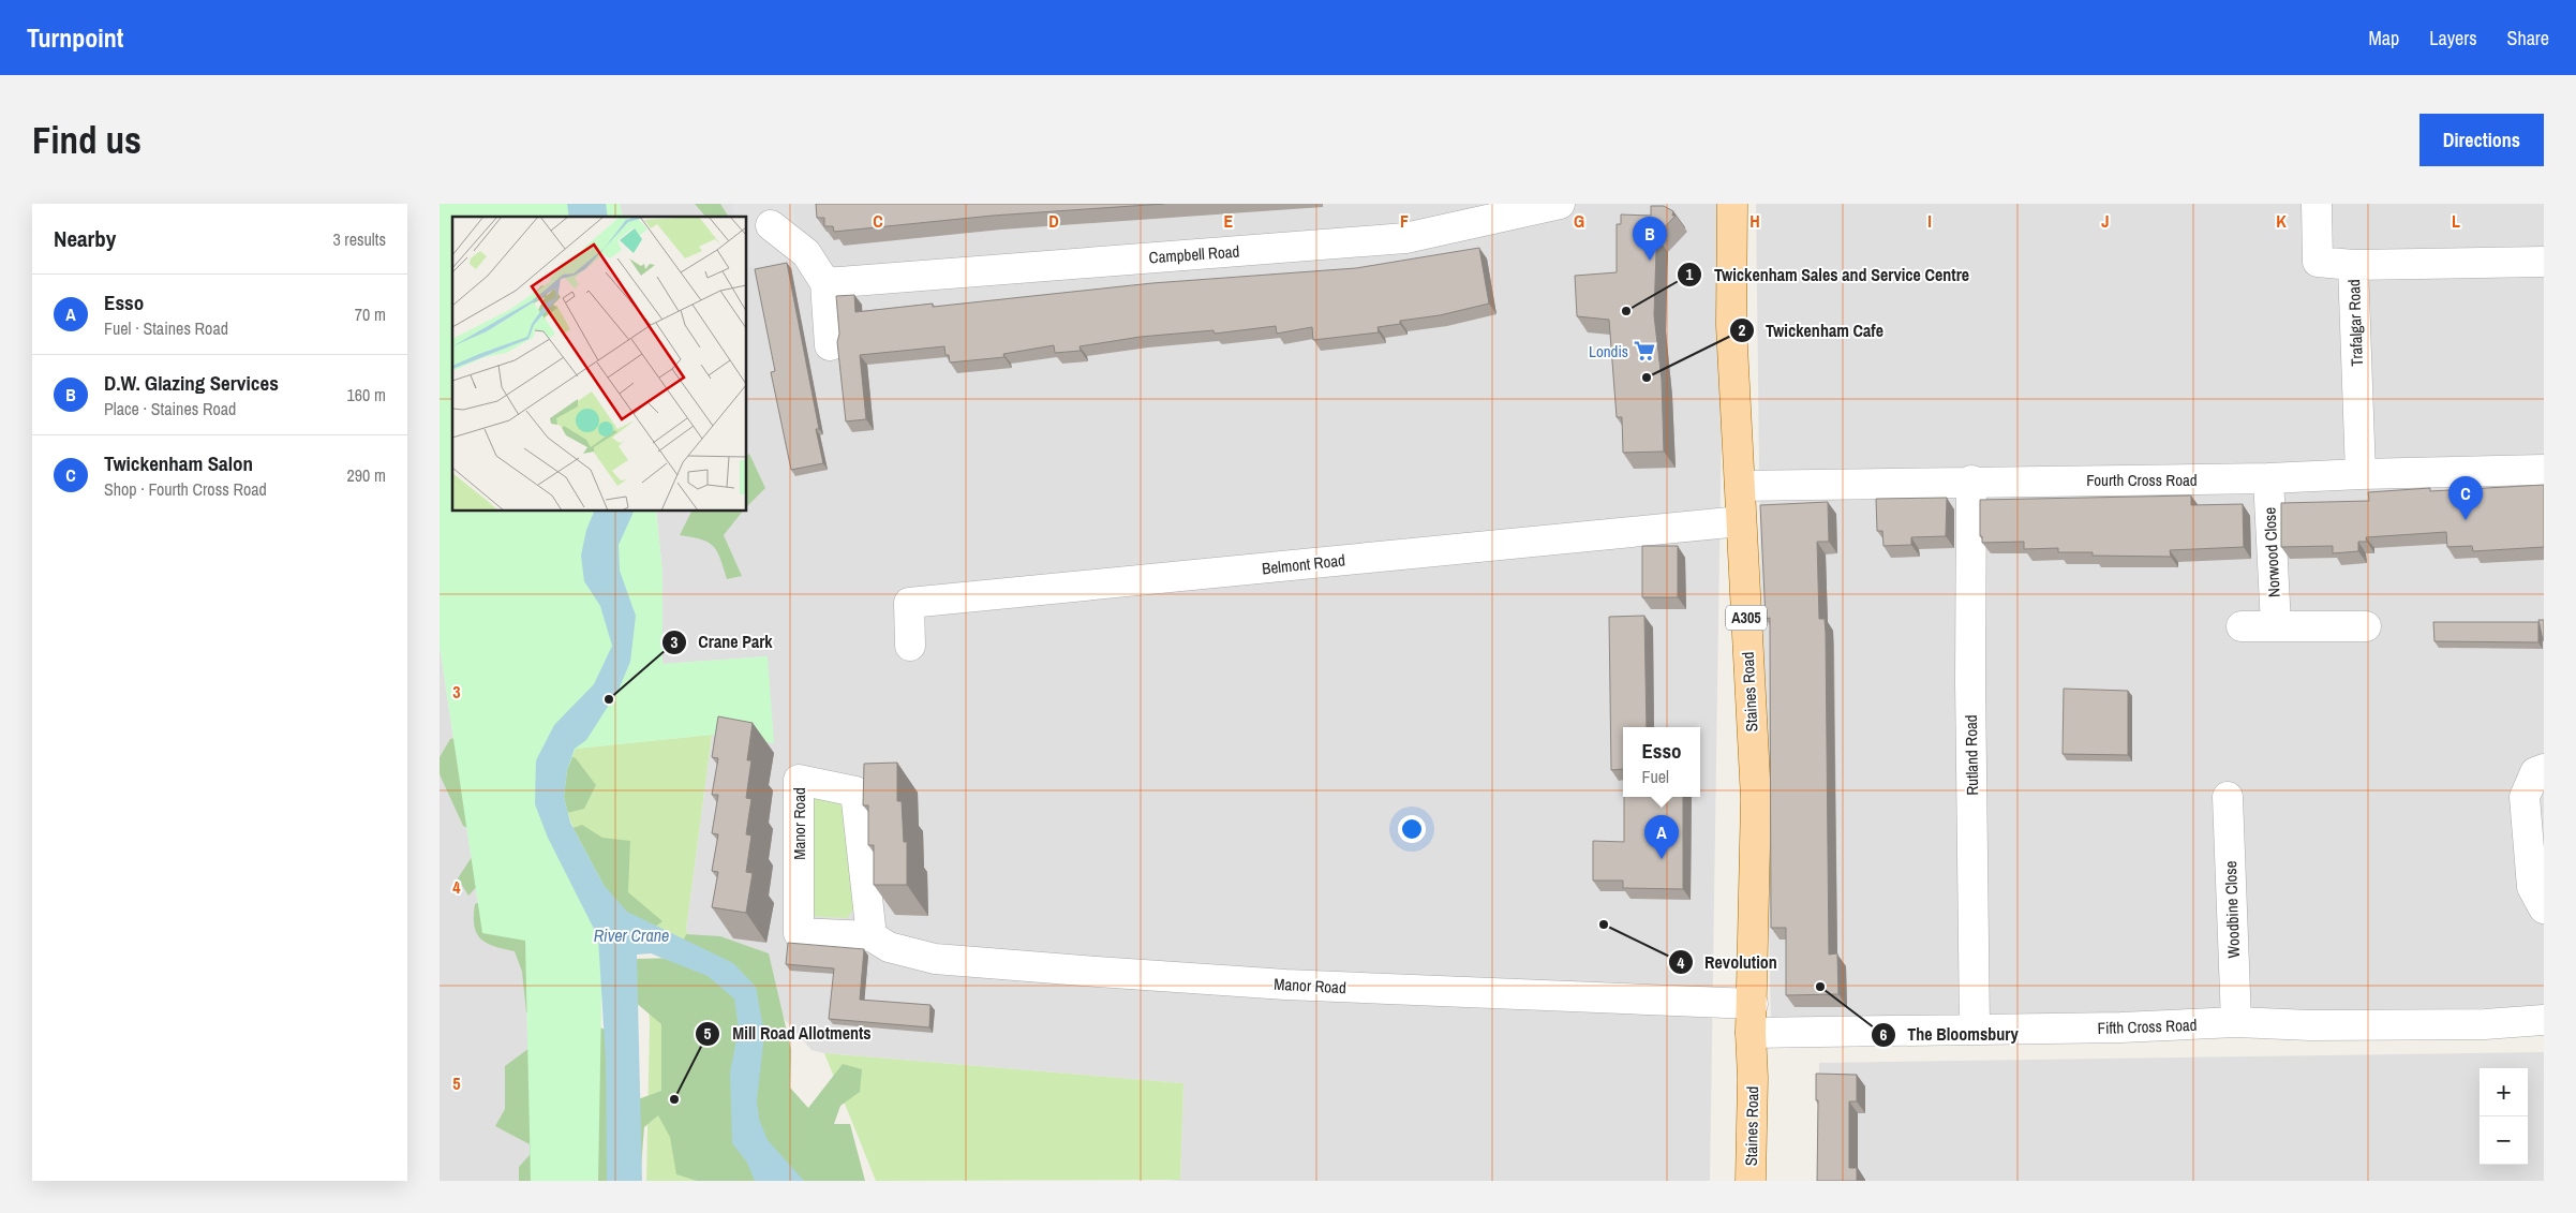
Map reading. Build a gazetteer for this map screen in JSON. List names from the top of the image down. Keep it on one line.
{"streets":{"main road":["A305","Staines Road"],"street":["Campbell Road","Trafalgar Road","Fourth Cross Road","Norwood Close","Belmont Road","Rutland Road","Manor Road","Woodbine Close","Fifth Cross Road"]},"crossings":[["Trafalgar Road","Fourth Cross Road"],["Fourth Cross Road","Norwood Close"],["Fourth Cross Road","Staines Road"],["Fourth Cross Road","Rutland Road"],["Belmont Road","Staines Road"],["Staines Road","Manor Road"],["Staines Road","Fifth Cross Road"],["Rutland Road","Fifth Cross Road"],["Woodbine Close","Fifth Cross Road"]],"water":["River Crane"],"places":{"other":["Twickenham Sales and Service Centre","Twickenham Cafe","Crane Park","Revolution","The Bloomsbury","Mill Road Allotments"],"supermarket":["Londis"]},"page":{"header":"Turnpoint","nav":["Map","Layers","Share"],"buttons":"Directions","title":"Find us","heading":["Nearby","3 results"],"pins":["B","C","A"],"list":[{"mark":"A","name":"Esso","note":"Fuel · Staines Road","value":"70 m"},{"mark":"B","name":"D.W. Glazing Services","note":"Place · Staines Road","value":"160 m"},{"mark":"C","name":"Twickenham Salon","note":"Shop · Fourth Cross Road","value":"290 m"}],"popup":["Esso","Fuel"],"map_buttons":["+","−"]},"grid":{"columns":["C","D","E","F","G","H","I","J","K","L"],"rows":["3","4","5"]}}
